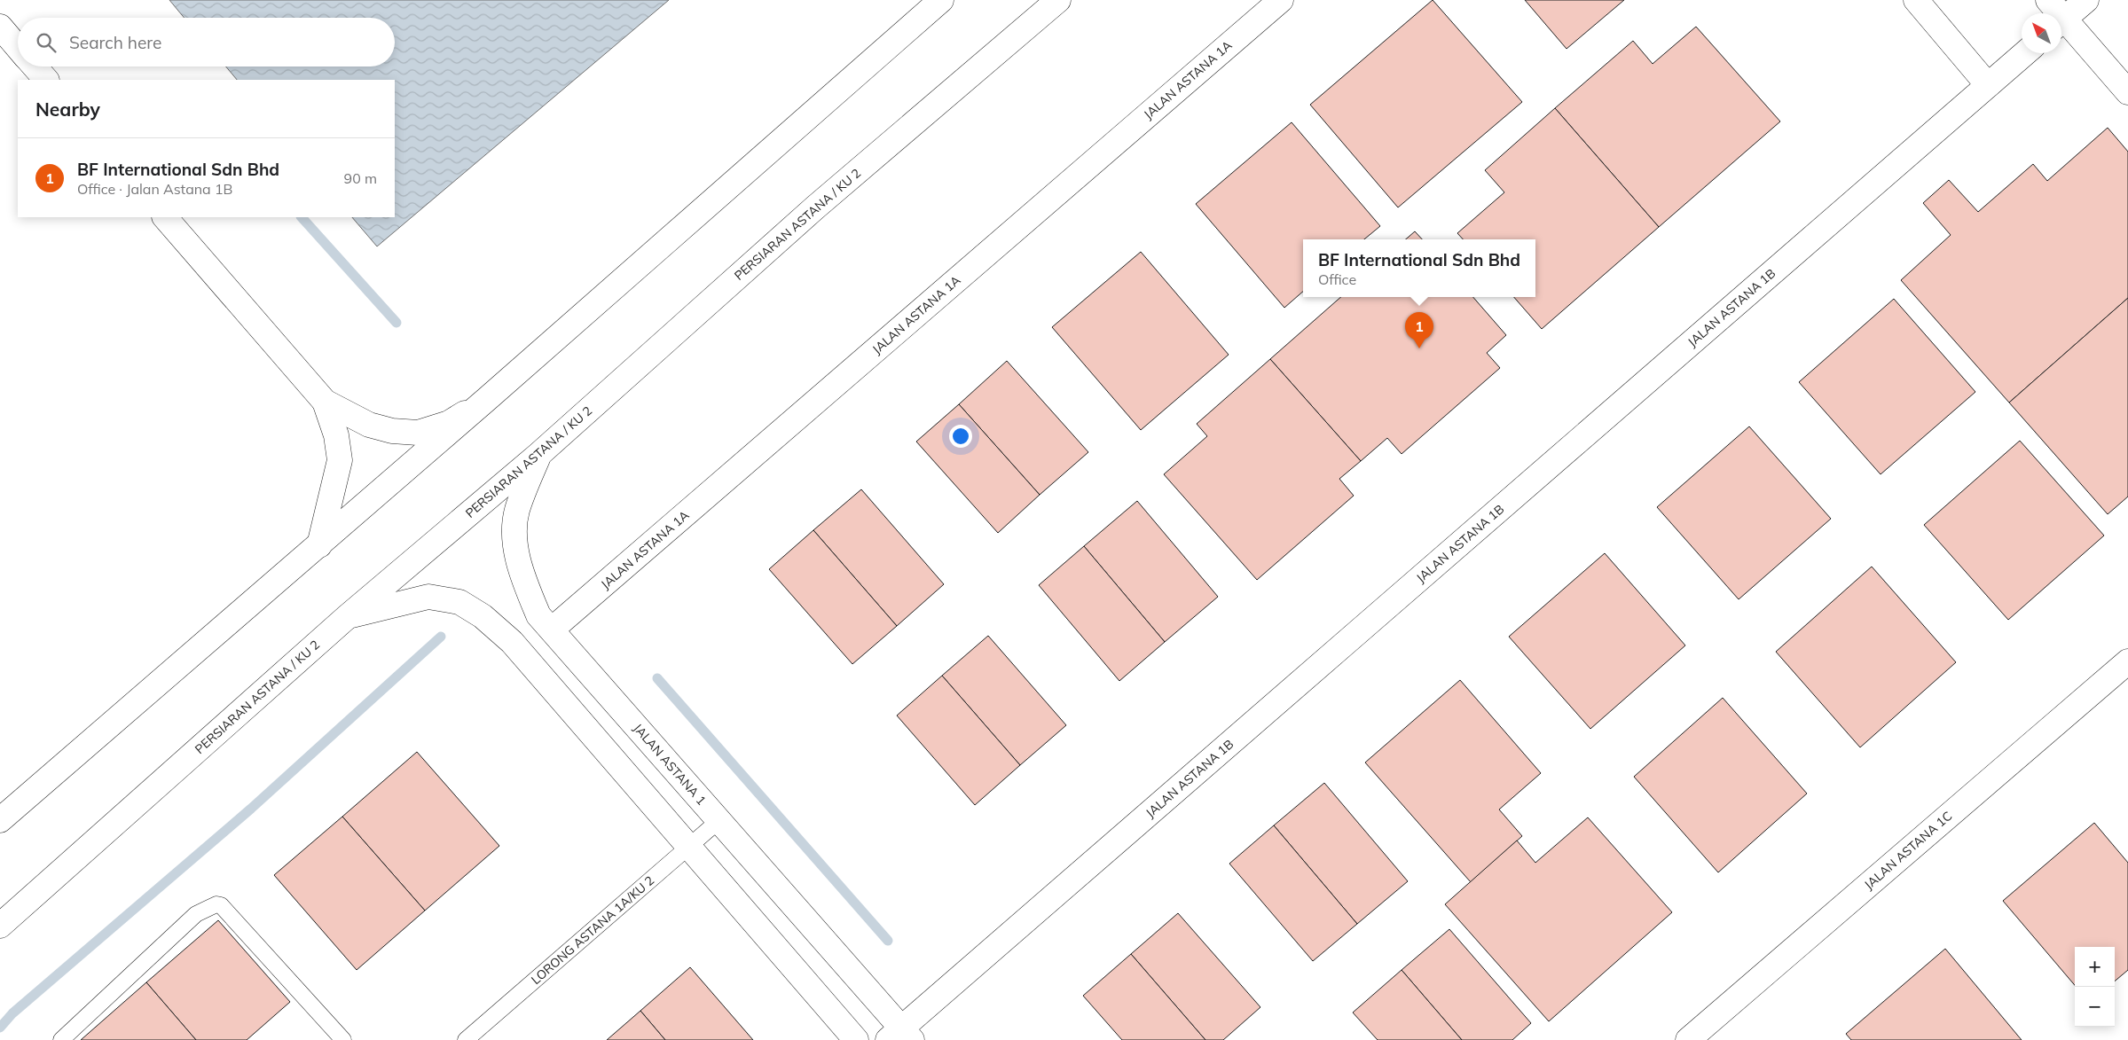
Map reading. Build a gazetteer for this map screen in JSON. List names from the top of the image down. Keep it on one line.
{"streets":{"street":["JALAN ASTANA 1A","PERSIARAN ASTANA / KU 2","JALAN ASTANA 1B","JALAN ASTANA 1","JALAN ASTANA 1C"],"lane":["LORONG ASTANA 1A/KU 2"]},"crossings":[["JALAN ASTANA 1A","JALAN ASTANA 1"],["PERSIARAN ASTANA / KU 2","JALAN ASTANA 1"],["JALAN ASTANA 1B","JALAN ASTANA 1"],["JALAN ASTANA 1","LORONG ASTANA 1A/KU 2"]],"north":"top left","page":{"search":"Search here","heading":"Nearby","list":[{"mark":"1","name":"BF International Sdn Bhd","note":"Office · Jalan Astana 1B","value":"90 m"}],"popup":["BF International Sdn Bhd","Office"],"pins":"1","map_buttons":["+","−"]}}
